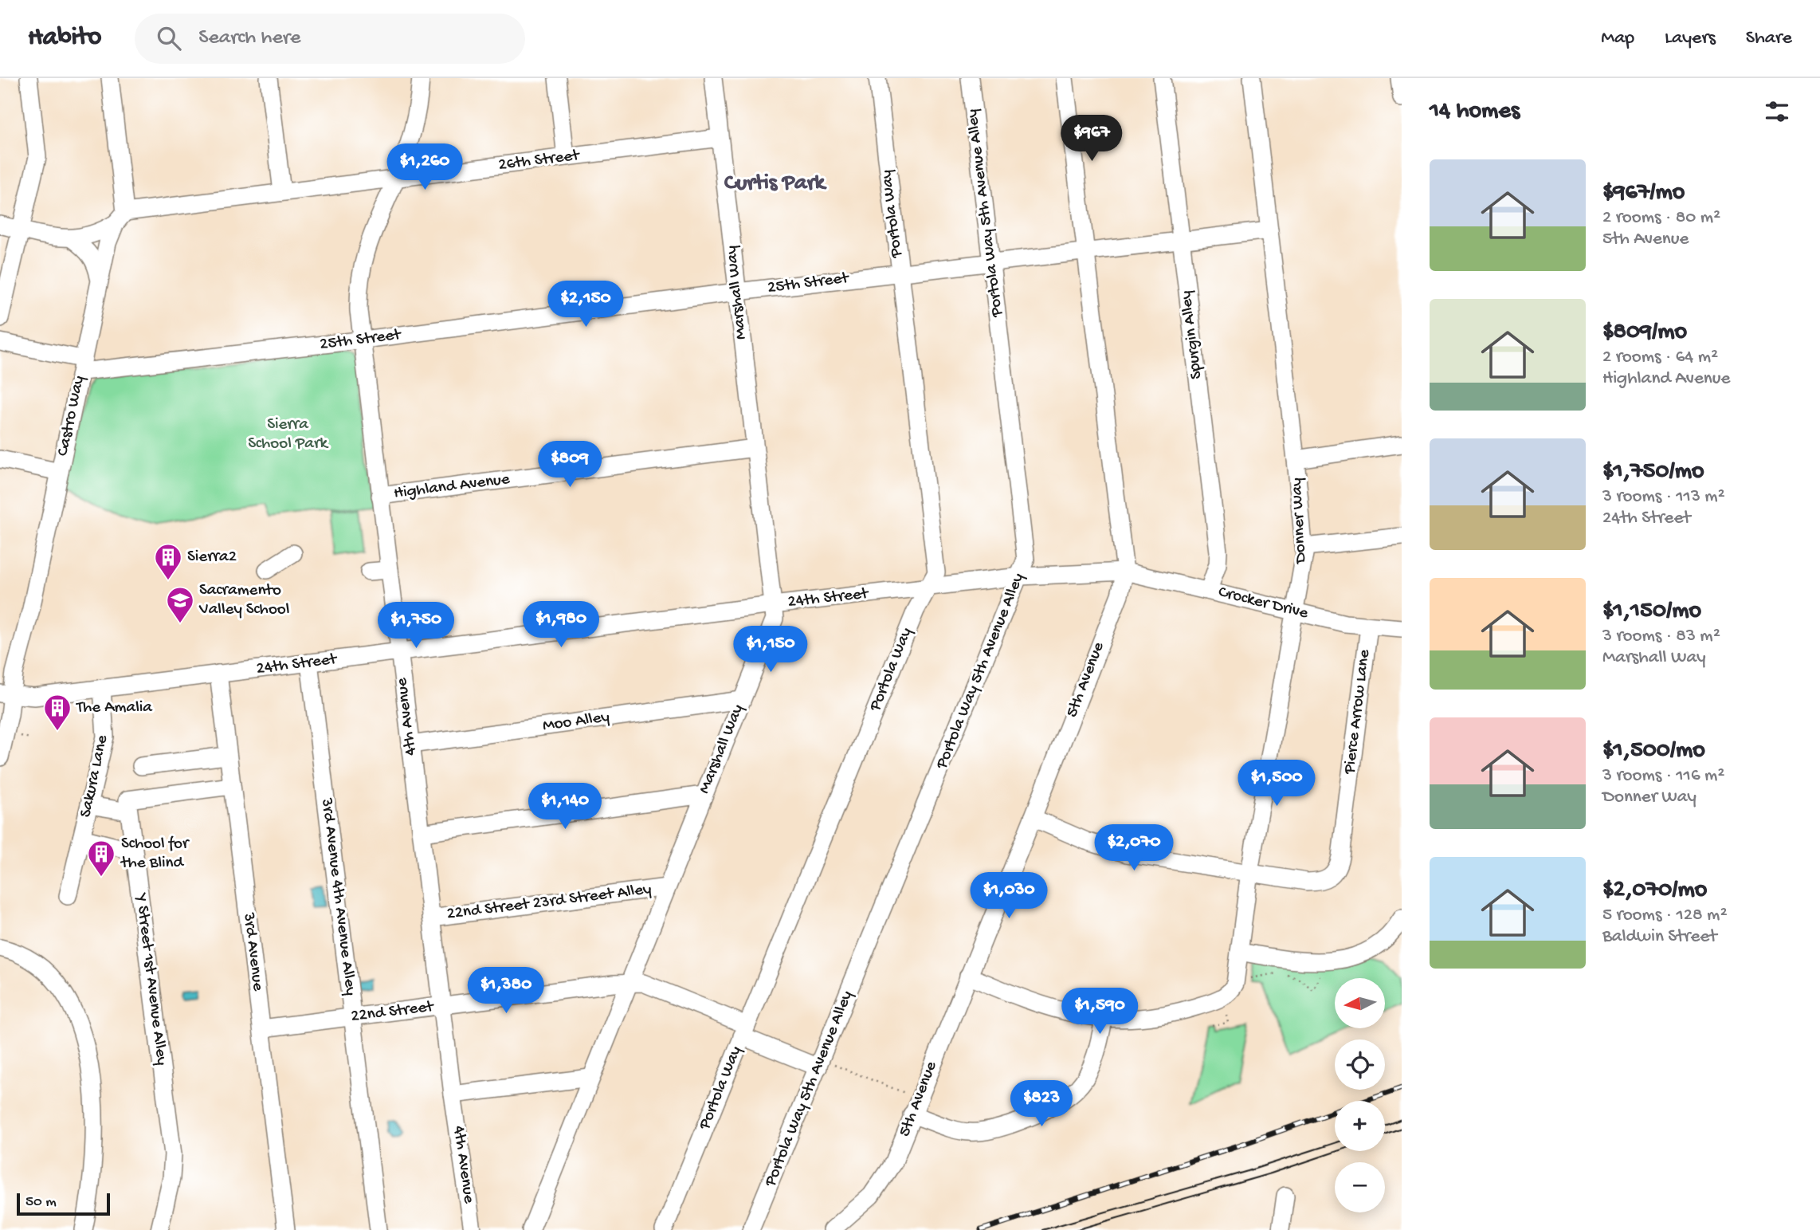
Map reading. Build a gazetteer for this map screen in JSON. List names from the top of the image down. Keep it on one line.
{"streets":{"street":["26th Street","Portola Way 5th Avenue Alley","Portola Way","25th Street","Marshall Way","Spurgin Alley","Castro Way","Highland Avenue","Donner Way","24th Street","Crocker Drive","5th Avenue","Pierce Arrow Lane","4th Avenue","Moo Alley","Sakura Lane","3rd Avenue 4th Avenue Alley","22nd Street 23rd Street Alley","3rd Avenue","Y Street 1st Avenue Alley","22nd Street"]},"crossings":[["26th Street","Marshall Way"],["26th Street","Castro Way"],["26th Street","4th Avenue"],["Portola Way 5th Avenue Alley","25th Street"],["Portola Way 5th Avenue Alley","24th Street"],["Portola Way 5th Avenue Alley","22nd Street"],["Portola Way","25th Street"],["Portola Way","24th Street"],["Portola Way","22nd Street"],["25th Street","Marshall Way"],["25th Street","Spurgin Alley"],["25th Street","Castro Way"],["25th Street","Donner Way"],["25th Street","5th Avenue"],["25th Street","4th Avenue"],["Marshall Way","Highland Avenue"],["Marshall Way","24th Street"],["Marshall Way","Moo Alley"],["Marshall Way","22nd Street 23rd Street Alley"],["Marshall Way","22nd Street"],["Spurgin Alley","Crocker Drive"],["Castro Way","24th Street"],["Highland Avenue","4th Avenue"],["Donner Way","Crocker Drive"],["Donner Way","Pierce Arrow Lane"],["24th Street","Crocker Drive"],["24th Street","5th Avenue"],["24th Street","4th Avenue"],["24th Street","Sakura Lane"],["24th Street","3rd Avenue 4th Avenue Alley"],["24th Street","3rd Avenue"],["Crocker Drive","5th Avenue"],["Crocker Drive","Pierce Arrow Lane"],["4th Avenue","Moo Alley"],["4th Avenue","22nd Street 23rd Street Alley"],["4th Avenue","22nd Street"],["3rd Avenue 4th Avenue Alley","22nd Street"],["3rd Avenue","Y Street 1st Avenue Alley"],["3rd Avenue","22nd Street"]],"districts":["Curtis Park"],"parks":["Sierra School Park"],"places":{"building":["Sierra2","The Amalia","School for the Blind"],"school or university":["Sacramento Valley School"]},"scale_bar":"50 m","north":"left","page":{"header":"Habito","search":"Search here","nav":["Map","Layers","Share"],"heading":"14 homes","price":["$967","$1,260","$2,150","$809","$1,980","$1,750","$1,150","$1,500","$1,140","$2,070","$1,030","$1,380","$1,590","$823"],"list":[{"name":"$967/mo","note":"2 rooms · 80 m² · 5th Avenue"},{"name":"$809/mo","note":"2 rooms · 64 m² · Highland Avenue"},{"name":"$1,750/mo","note":"3 rooms · 113 m² · 24th Street"},{"name":"$1,150/mo","note":"3 rooms · 83 m² · Marshall Way"},{"name":"$1,500/mo","note":"3 rooms · 116 m² · Donner Way"},{"name":"$2,070/mo","note":"5 rooms · 128 m² · Baldwin Street"}],"map_buttons":["+","−"],"scale":"50 m"}}
